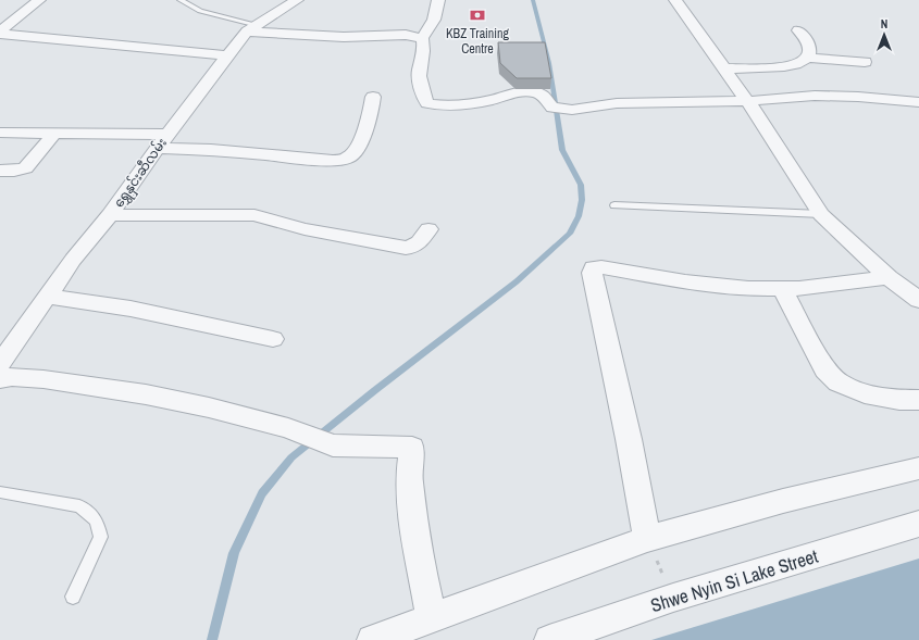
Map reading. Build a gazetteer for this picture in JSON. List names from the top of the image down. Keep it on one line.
{"streets":{"street":["ရွှေနှင်းဆီလမ်း","Shwe Nyin Si Lake Street"]},"places":{"bank":["KBZ Training Centre"]},"north":"top"}
